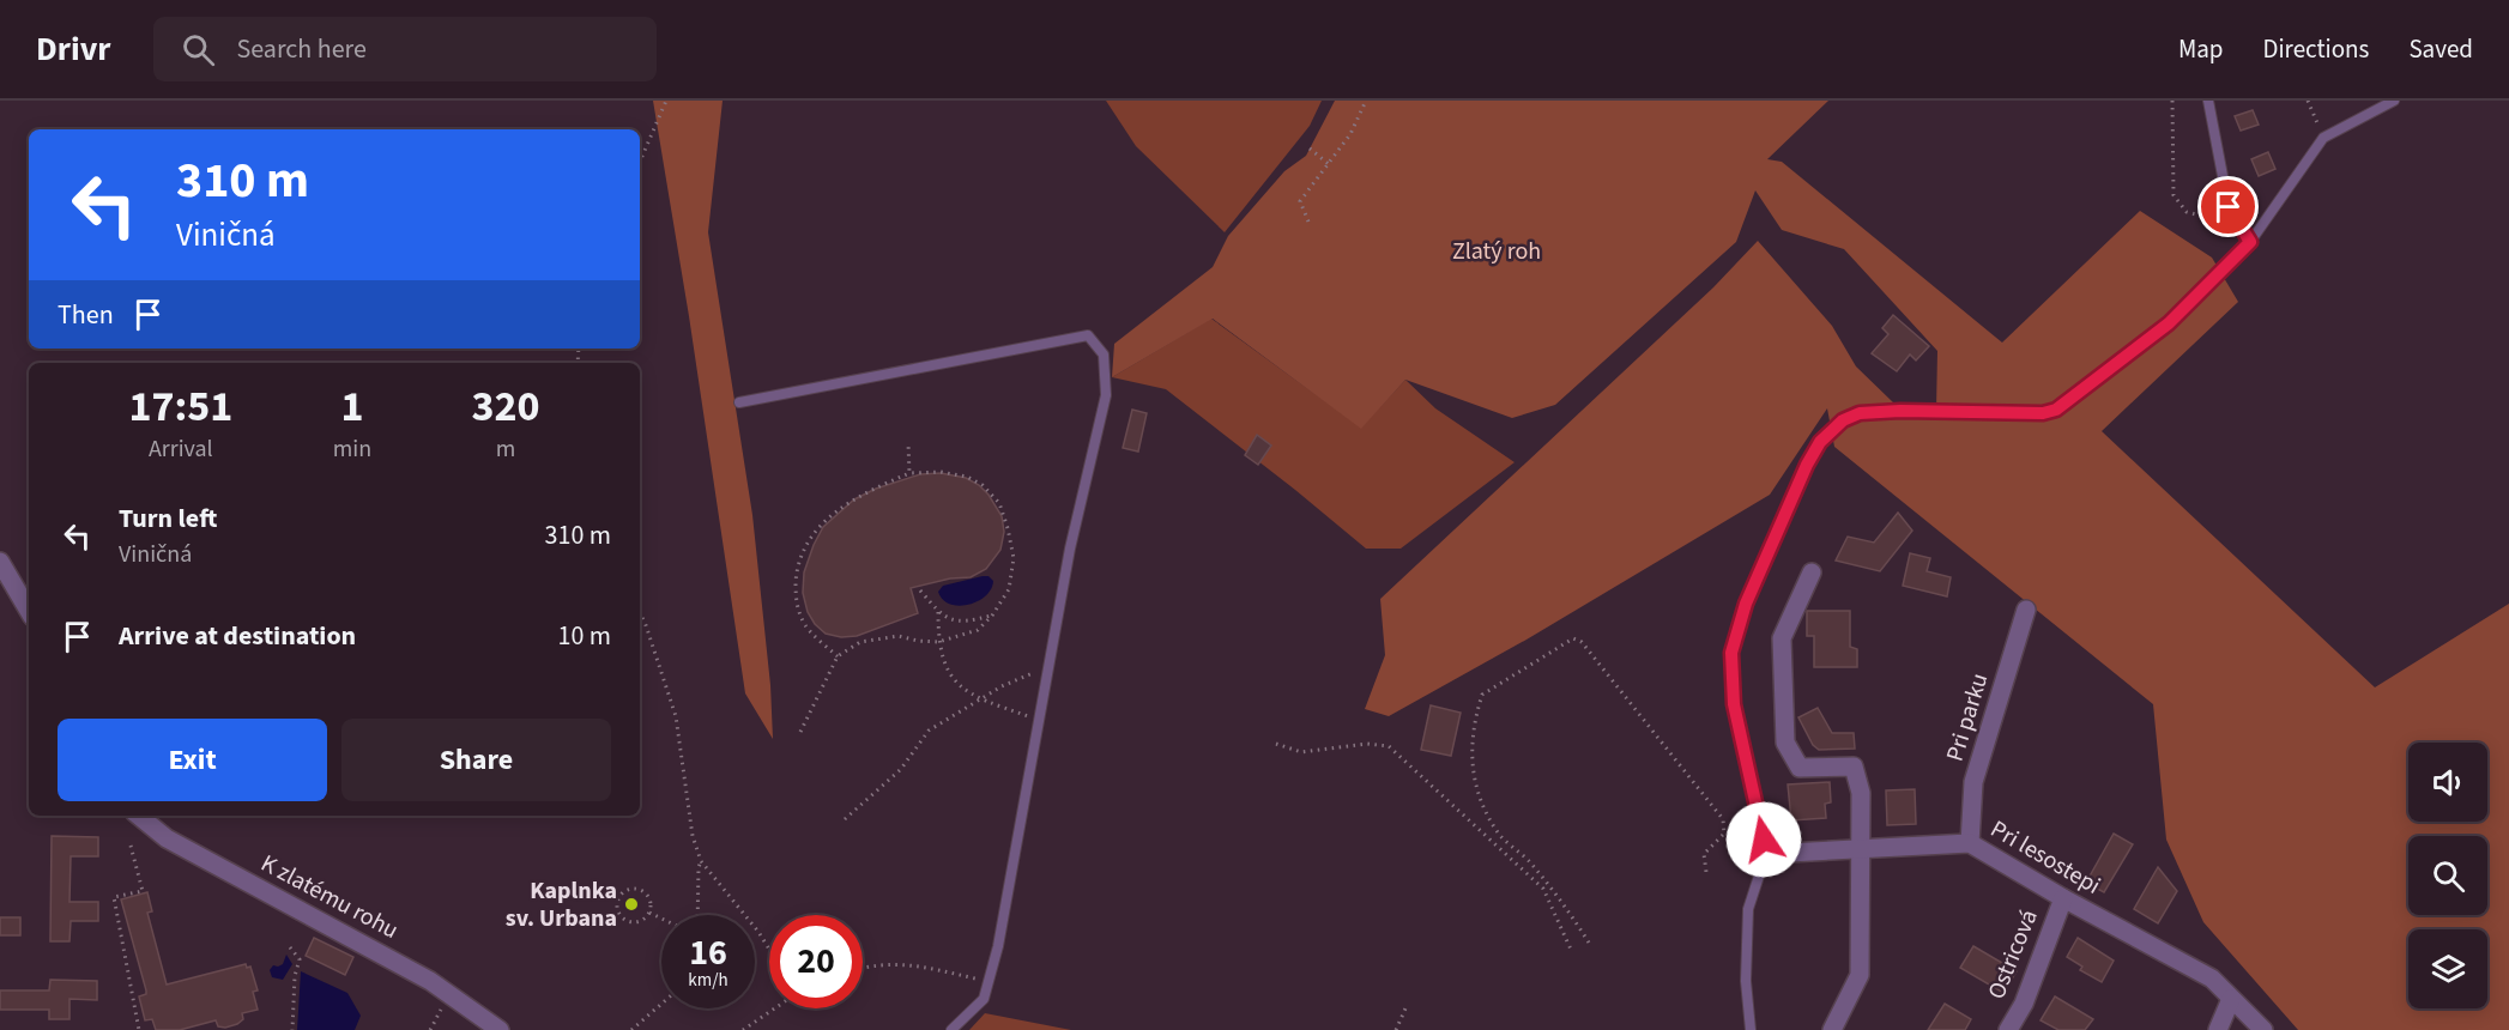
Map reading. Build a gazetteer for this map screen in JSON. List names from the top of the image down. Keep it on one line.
{"streets":{"street":["Pri parku","Pri lesostepi","K zlatému rohu","Ostricová"]},"crossings":[["Pri parku","Pri lesostepi"],["Pri lesostepi","Ostricová"]],"parks":["Zlatý roh"],"places":["Kaplnka sv. Urbana"],"page":{"header":"Drivr","search":"Search here","nav":["Map","Directions","Saved"],"turn":["310 m","Viničná"],"then":"Then","eta":["17:51","Arrival","1","min","320","m"],"list":[{"name":"Turn left","note":"Viničná","value":"310 m"},{"name":"Arrive at destination","value":"10 m"}],"buttons":["Exit","Share"],"speed":"16 km/h","limit":"20"}}
